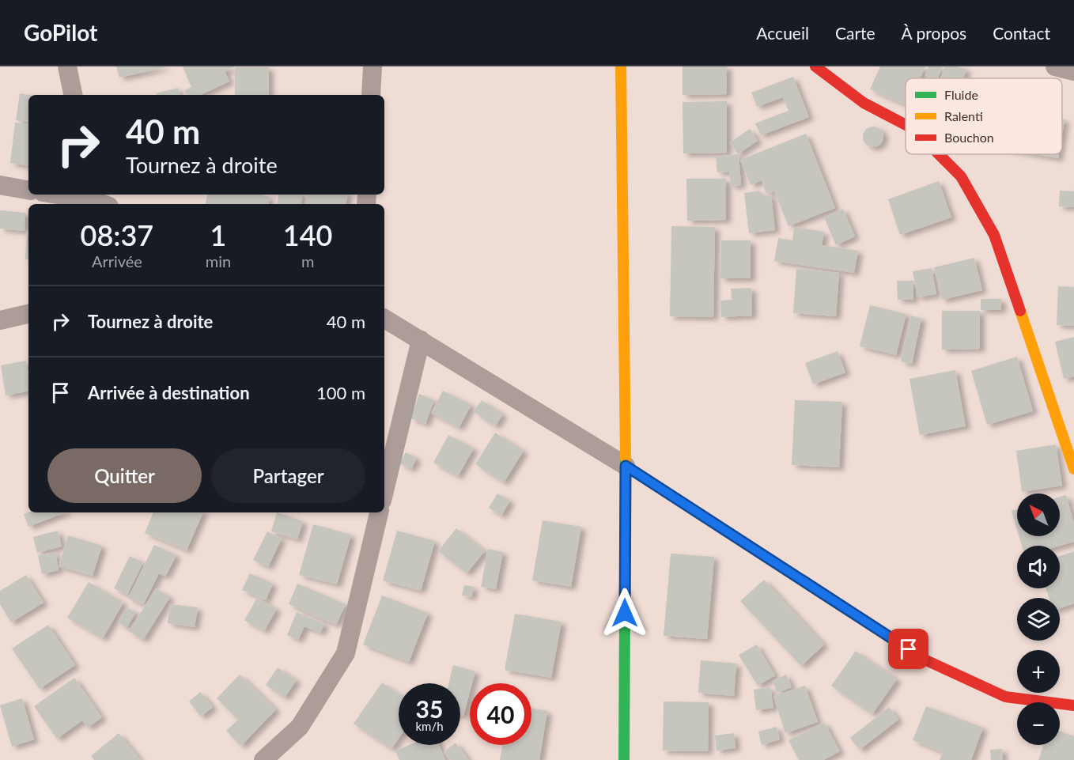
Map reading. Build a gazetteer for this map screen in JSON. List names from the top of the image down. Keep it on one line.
{"legend":["Fluide","Ralenti","Bouchon"],"north":"top left","page":{"header":"GoPilot","nav":["Accueil","Carte","À propos","Contact"],"turn":["40 m","Tournez à droite"],"eta":["08:37","Arrivée","1","min","140","m"],"list":[{"name":"Tournez à droite","value":"40 m"},{"name":"Arrivée à destination","value":"100 m"}],"buttons":["Quitter","Partager"],"map_buttons":["+","−"],"speed":"35 km/h","limit":"40"}}
